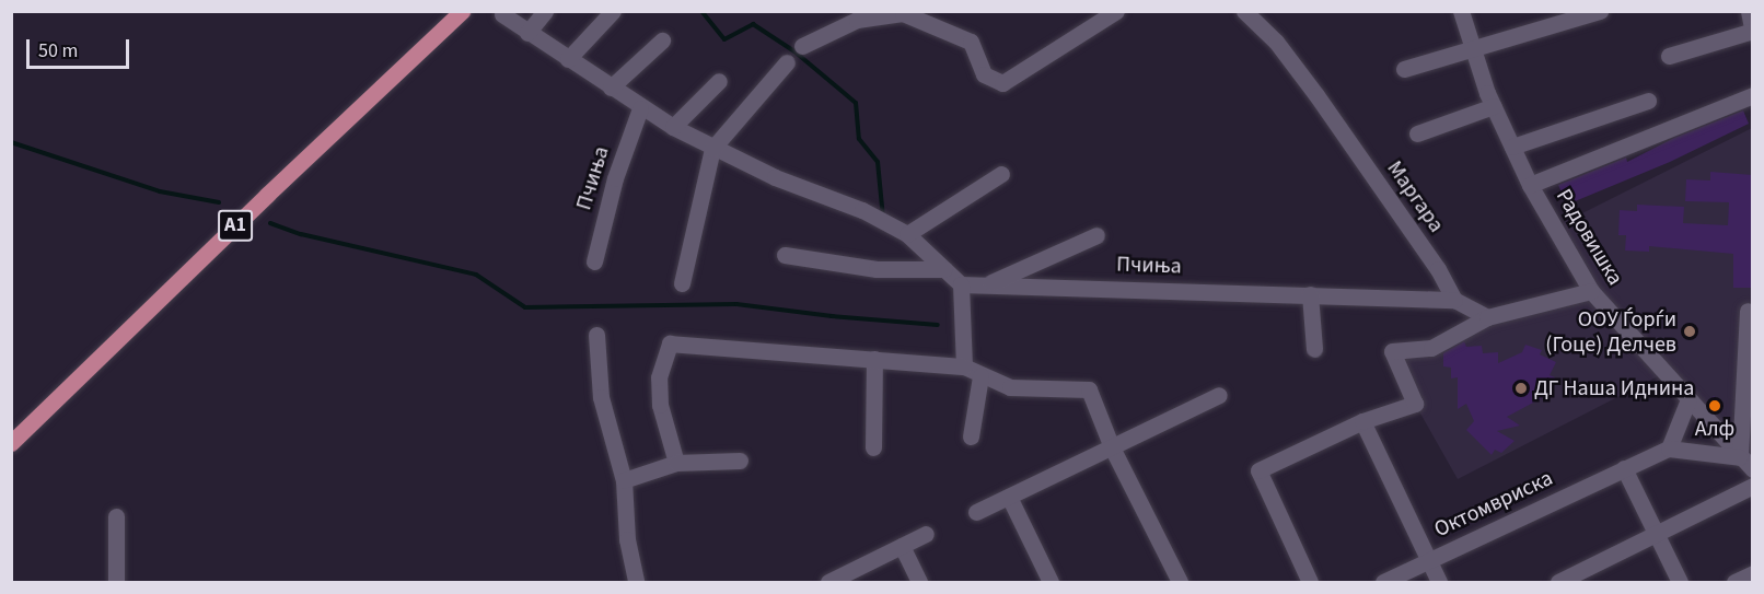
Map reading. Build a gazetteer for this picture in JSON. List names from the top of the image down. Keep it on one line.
{"streets":{"main road":["A1"],"street":["Пчиња","Маргара","Радовишка","Октомвриска"]},"crossings":[["Пчиња","Маргара"]],"places":["ООУ Ѓорѓи (Гоце) Делчев","ДГ Наша Иднина","Алф"],"scale_bar":"50 m"}
